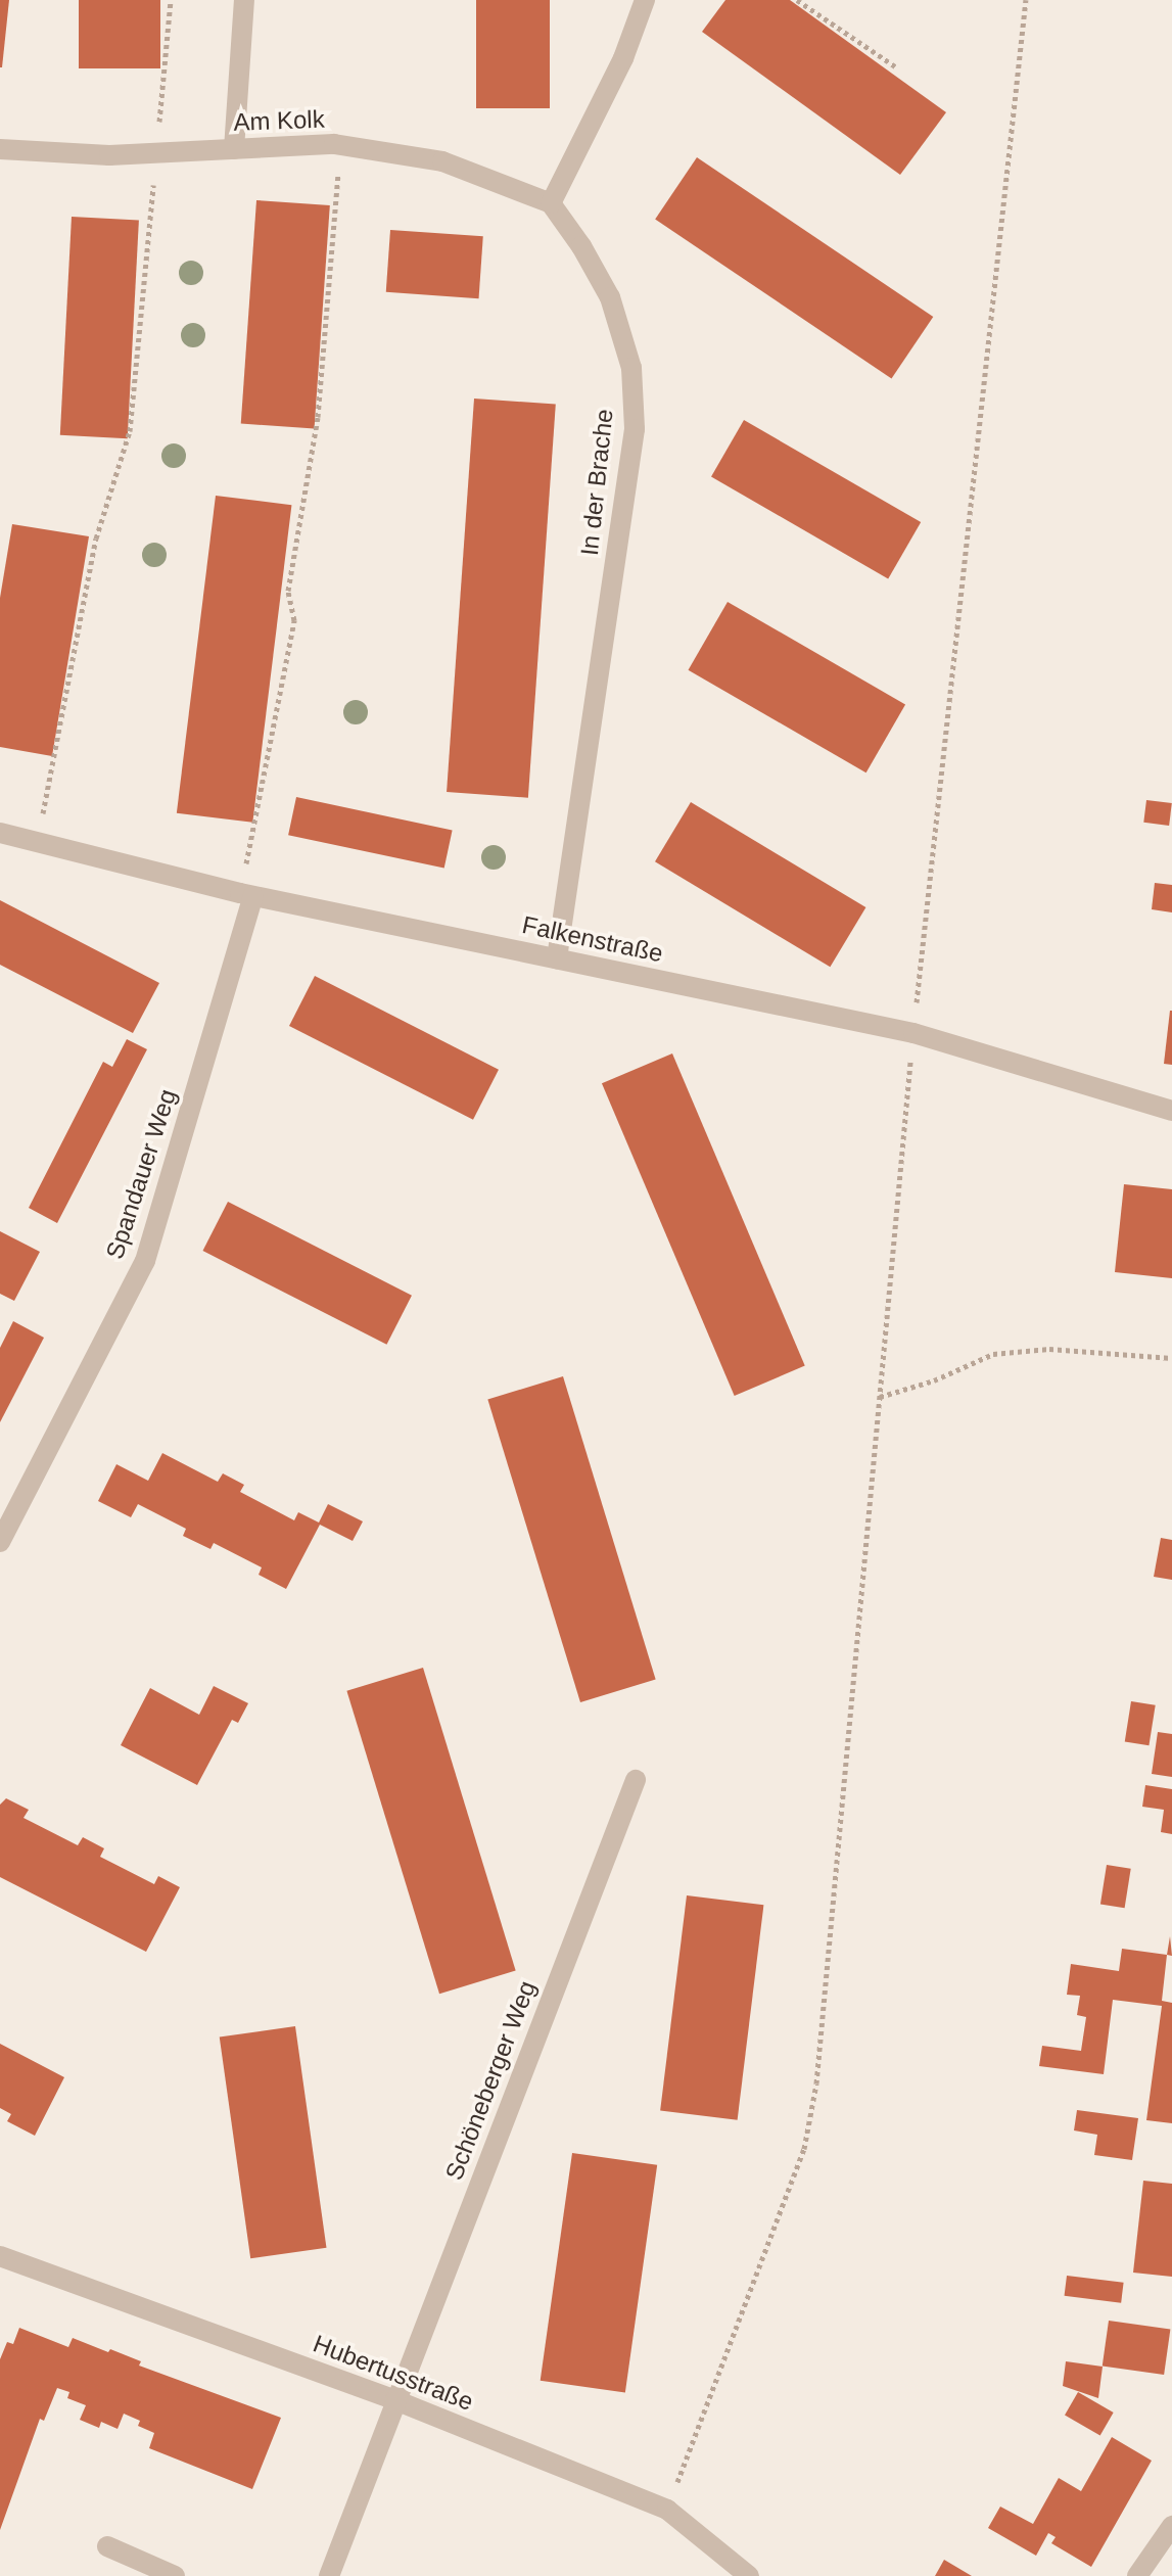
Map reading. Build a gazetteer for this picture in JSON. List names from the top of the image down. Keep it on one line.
{"streets":{"street":["Am Kolk","In der Brache","Falkenstraße","Spandauer Weg","Schöneberger Weg","Hubertusstraße"]},"crossings":[["Am Kolk","In der Brache"],["In der Brache","Falkenstraße"],["Falkenstraße","Spandauer Weg"],["Schöneberger Weg","Hubertusstraße"]]}
